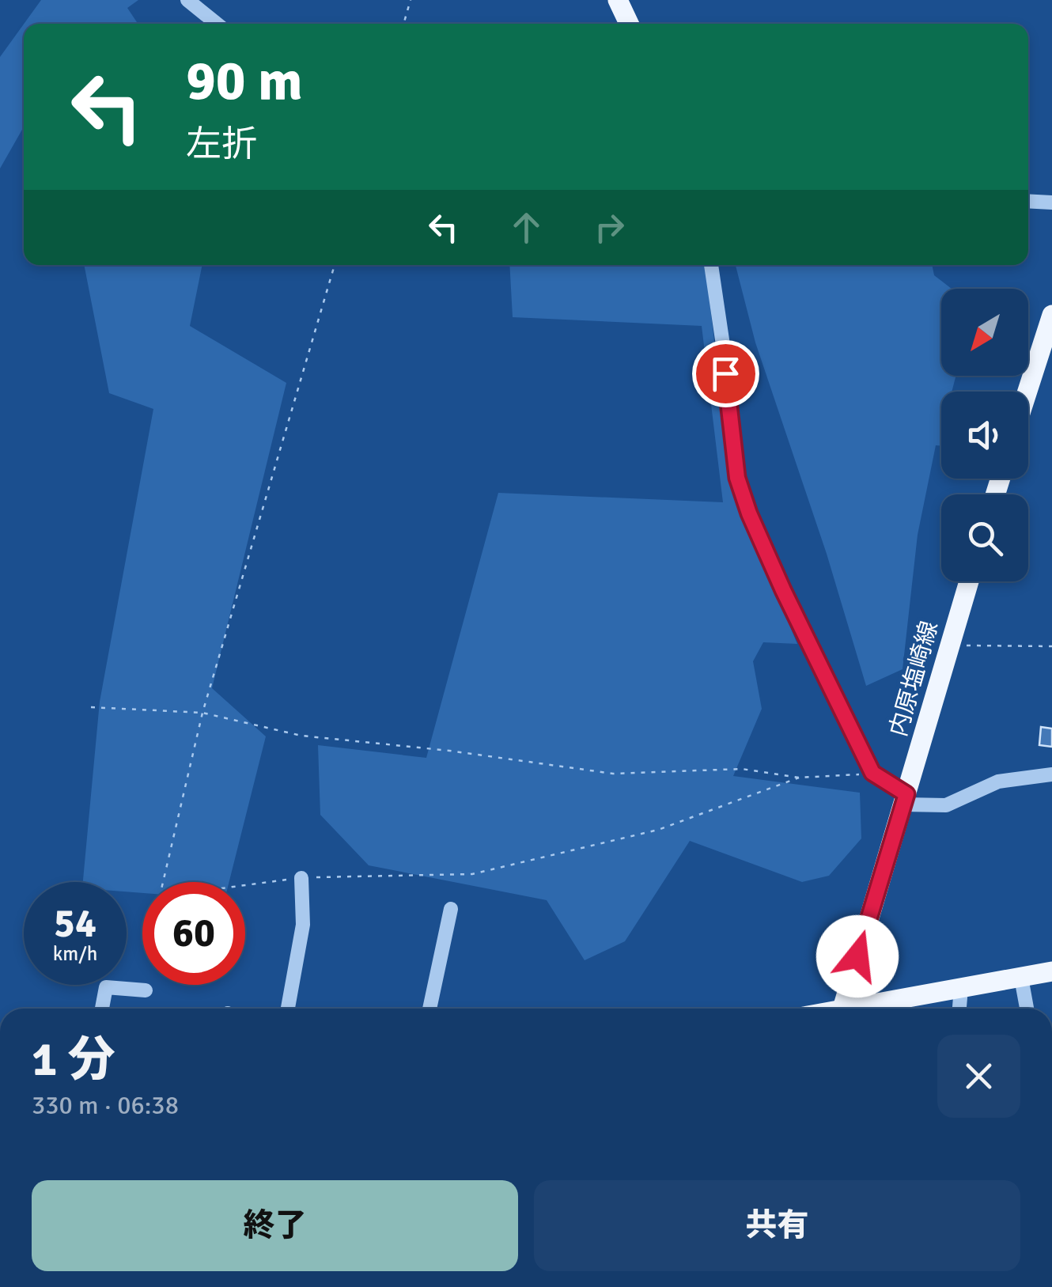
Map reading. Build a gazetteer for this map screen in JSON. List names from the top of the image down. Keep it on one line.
{"streets":{"main road":["内原塩崎線"]},"north":"bottom left","page":{"turn":["90 m","左折"],"speed":"54 km/h","limit":"60","heading":["1 分","330 m · 06:38"],"buttons":["終了","共有"]}}
